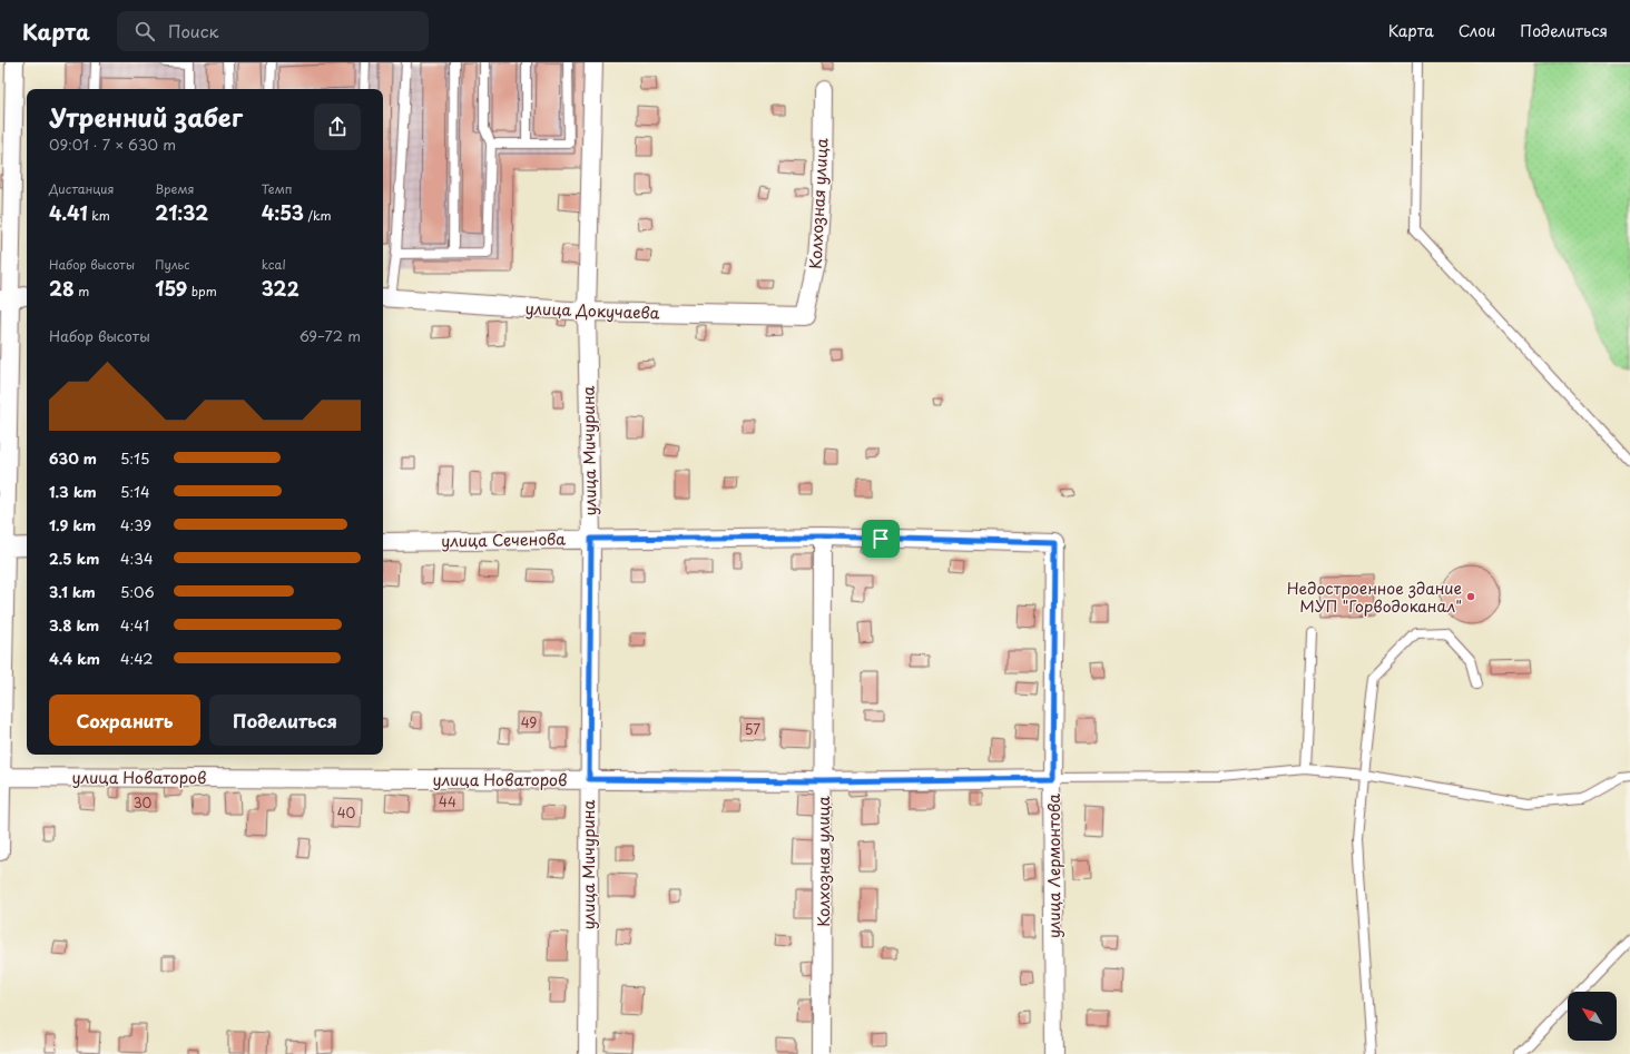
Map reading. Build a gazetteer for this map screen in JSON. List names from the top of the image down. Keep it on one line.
{"streets":{"street":["Колхозная улица","улица Докучаева","улица Мичурина","улица Сеченова","улица Новаторов","улица Лермонтова"]},"crossings":[["Колхозная улица","улица Докучаева"],["Колхозная улица","улица Сеченова"],["Колхозная улица","улица Новаторов"],["улица Докучаева","улица Мичурина"],["улица Мичурина","улица Сеченова"],["улица Мичурина","улица Новаторов"],["улица Сеченова","улица Лермонтова"],["улица Новаторов","улица Лермонтова"]],"places":["Недостроенное здание МУП \"Горводоканал\""],"house_numbers":["49","57","44","30","40"],"north":"top left","page":{"header":"Карта","search":"Поиск","nav":["Карта","Слои","Поделиться"],"heading":["Утренний забег","09:01 · 7 × 630 m"],"stats":[["Дистанция","4.41 km"],["Время","21:32"],["Темп","4:53 /km"],["Набор высоты","28 m"],["Пульс","159 bpm"],["kcal","322"]],"chart":["Набор высоты","69–72 m"],"list":[{"name":"630 m","note":"5:15"},{"name":"1.3 km","note":"5:14"},{"name":"1.9 km","note":"4:39"},{"name":"2.5 km","note":"4:34"},{"name":"3.1 km","note":"5:06"},{"name":"3.8 km","note":"4:41"},{"name":"4.4 km","note":"4:42"}],"buttons":["Сохранить","Поделиться"]}}
